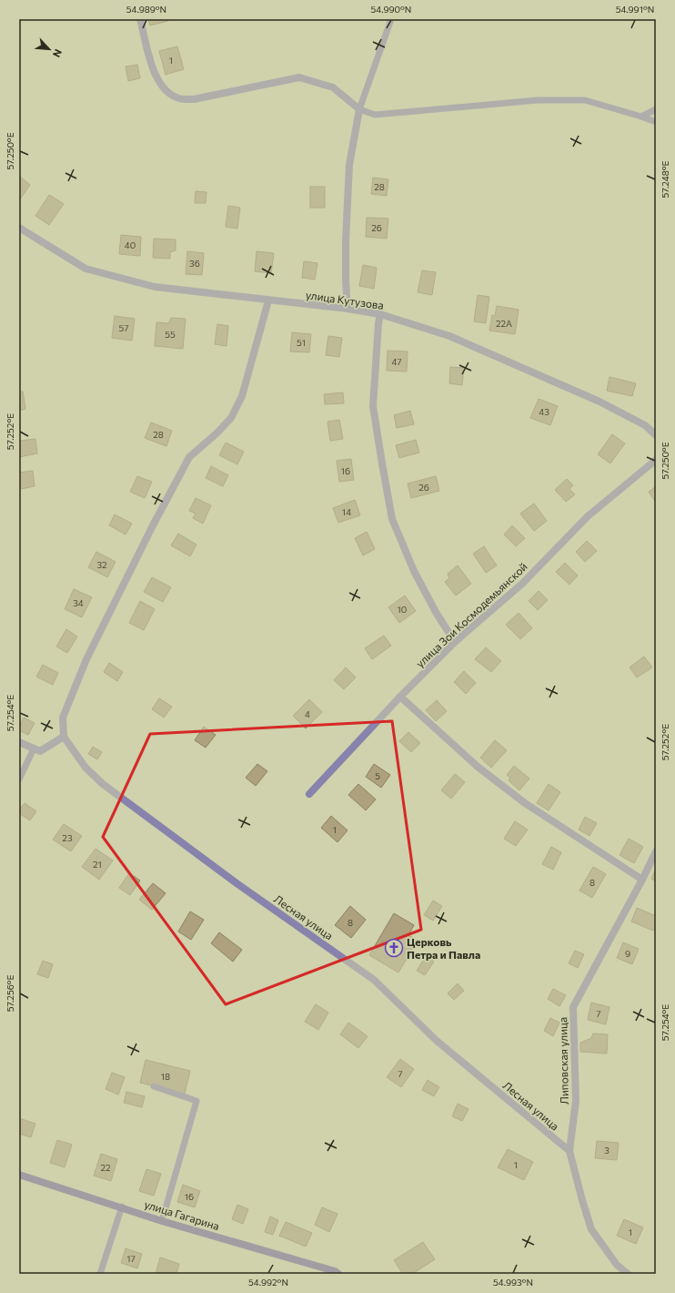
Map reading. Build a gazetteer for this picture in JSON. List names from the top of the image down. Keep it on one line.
{"streets":{"street":["улица Кутузова","улица Зои Космодемьянской","Лесная улица","Липовская улица","улица Гагарина"]},"crossings":[["Лесная улица","Липовская улица"]],"places":{"church":["Церковь Петра и Павла"]},"house_numbers":["1","28","26","40","36","22А","57","55","51","47","43","28","16","26","14","32","34","10","4","5","1","23","21","8","8","9","7","7","18","3","1","22","16","1","17"],"north":"bottom right","coordinates":["54.989°N","54.990°N","54.991°N","57.250°E","57.248°E","57.252°E","57.254°E","57.256°E","54.992°N","54.993°N"]}
